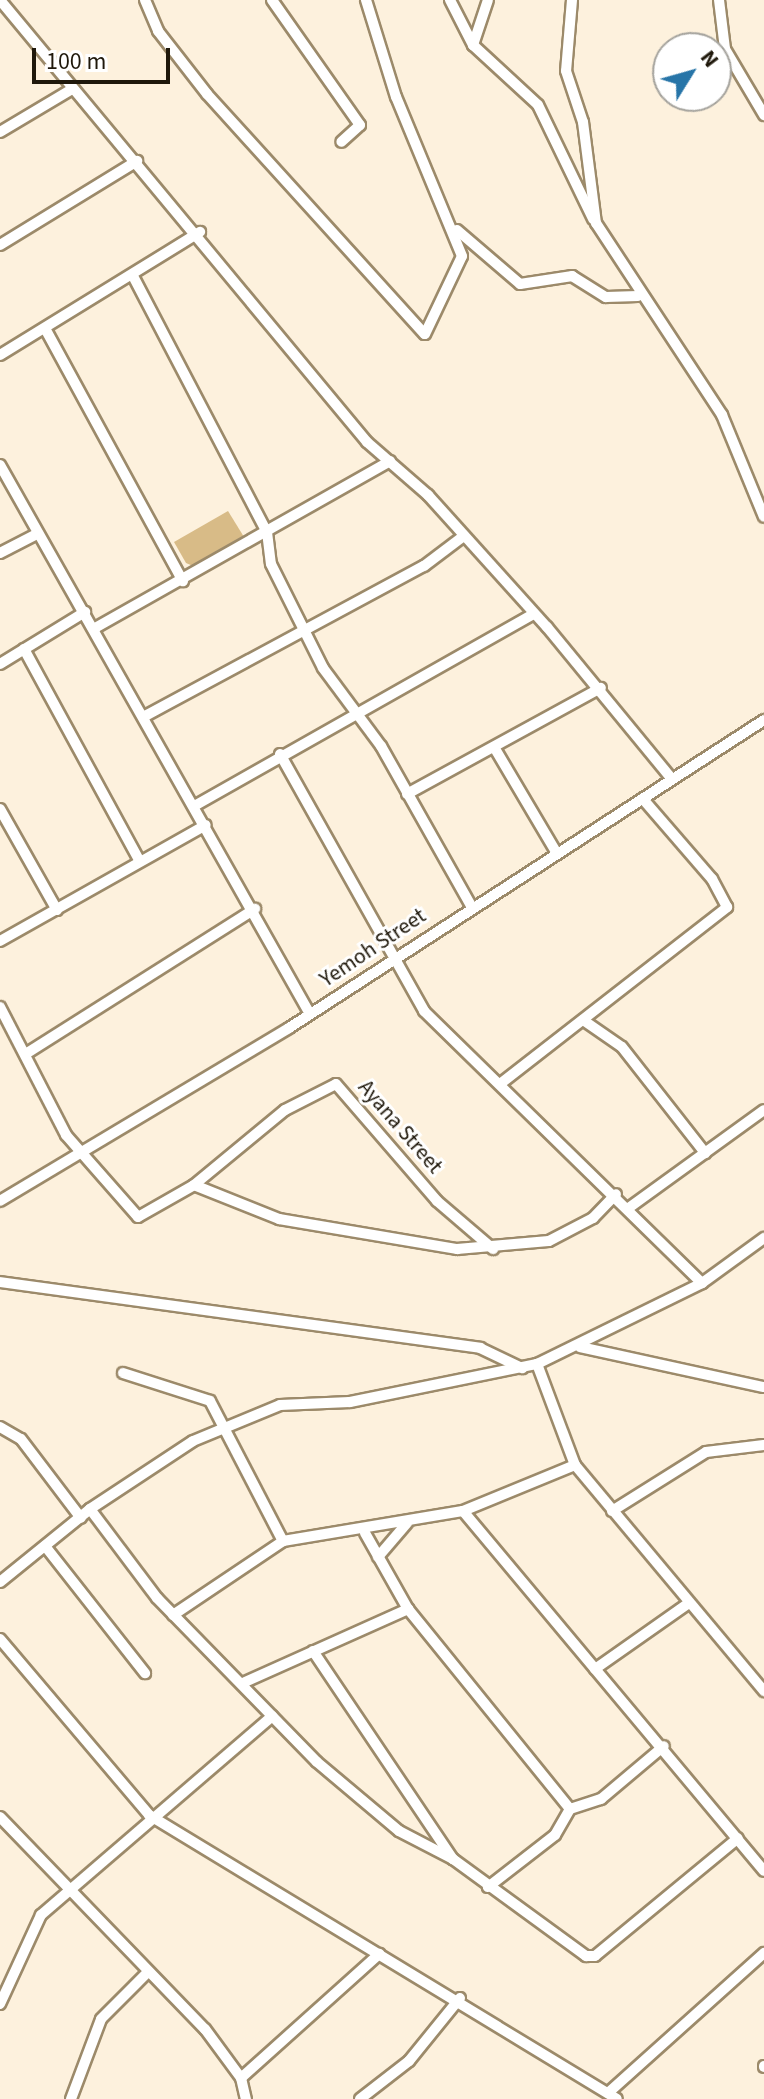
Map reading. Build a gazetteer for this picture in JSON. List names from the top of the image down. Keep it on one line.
{"streets":{"street":["Yemoh Street","Ayana Street"]},"scale_bar":"100 m","north":"top right"}
